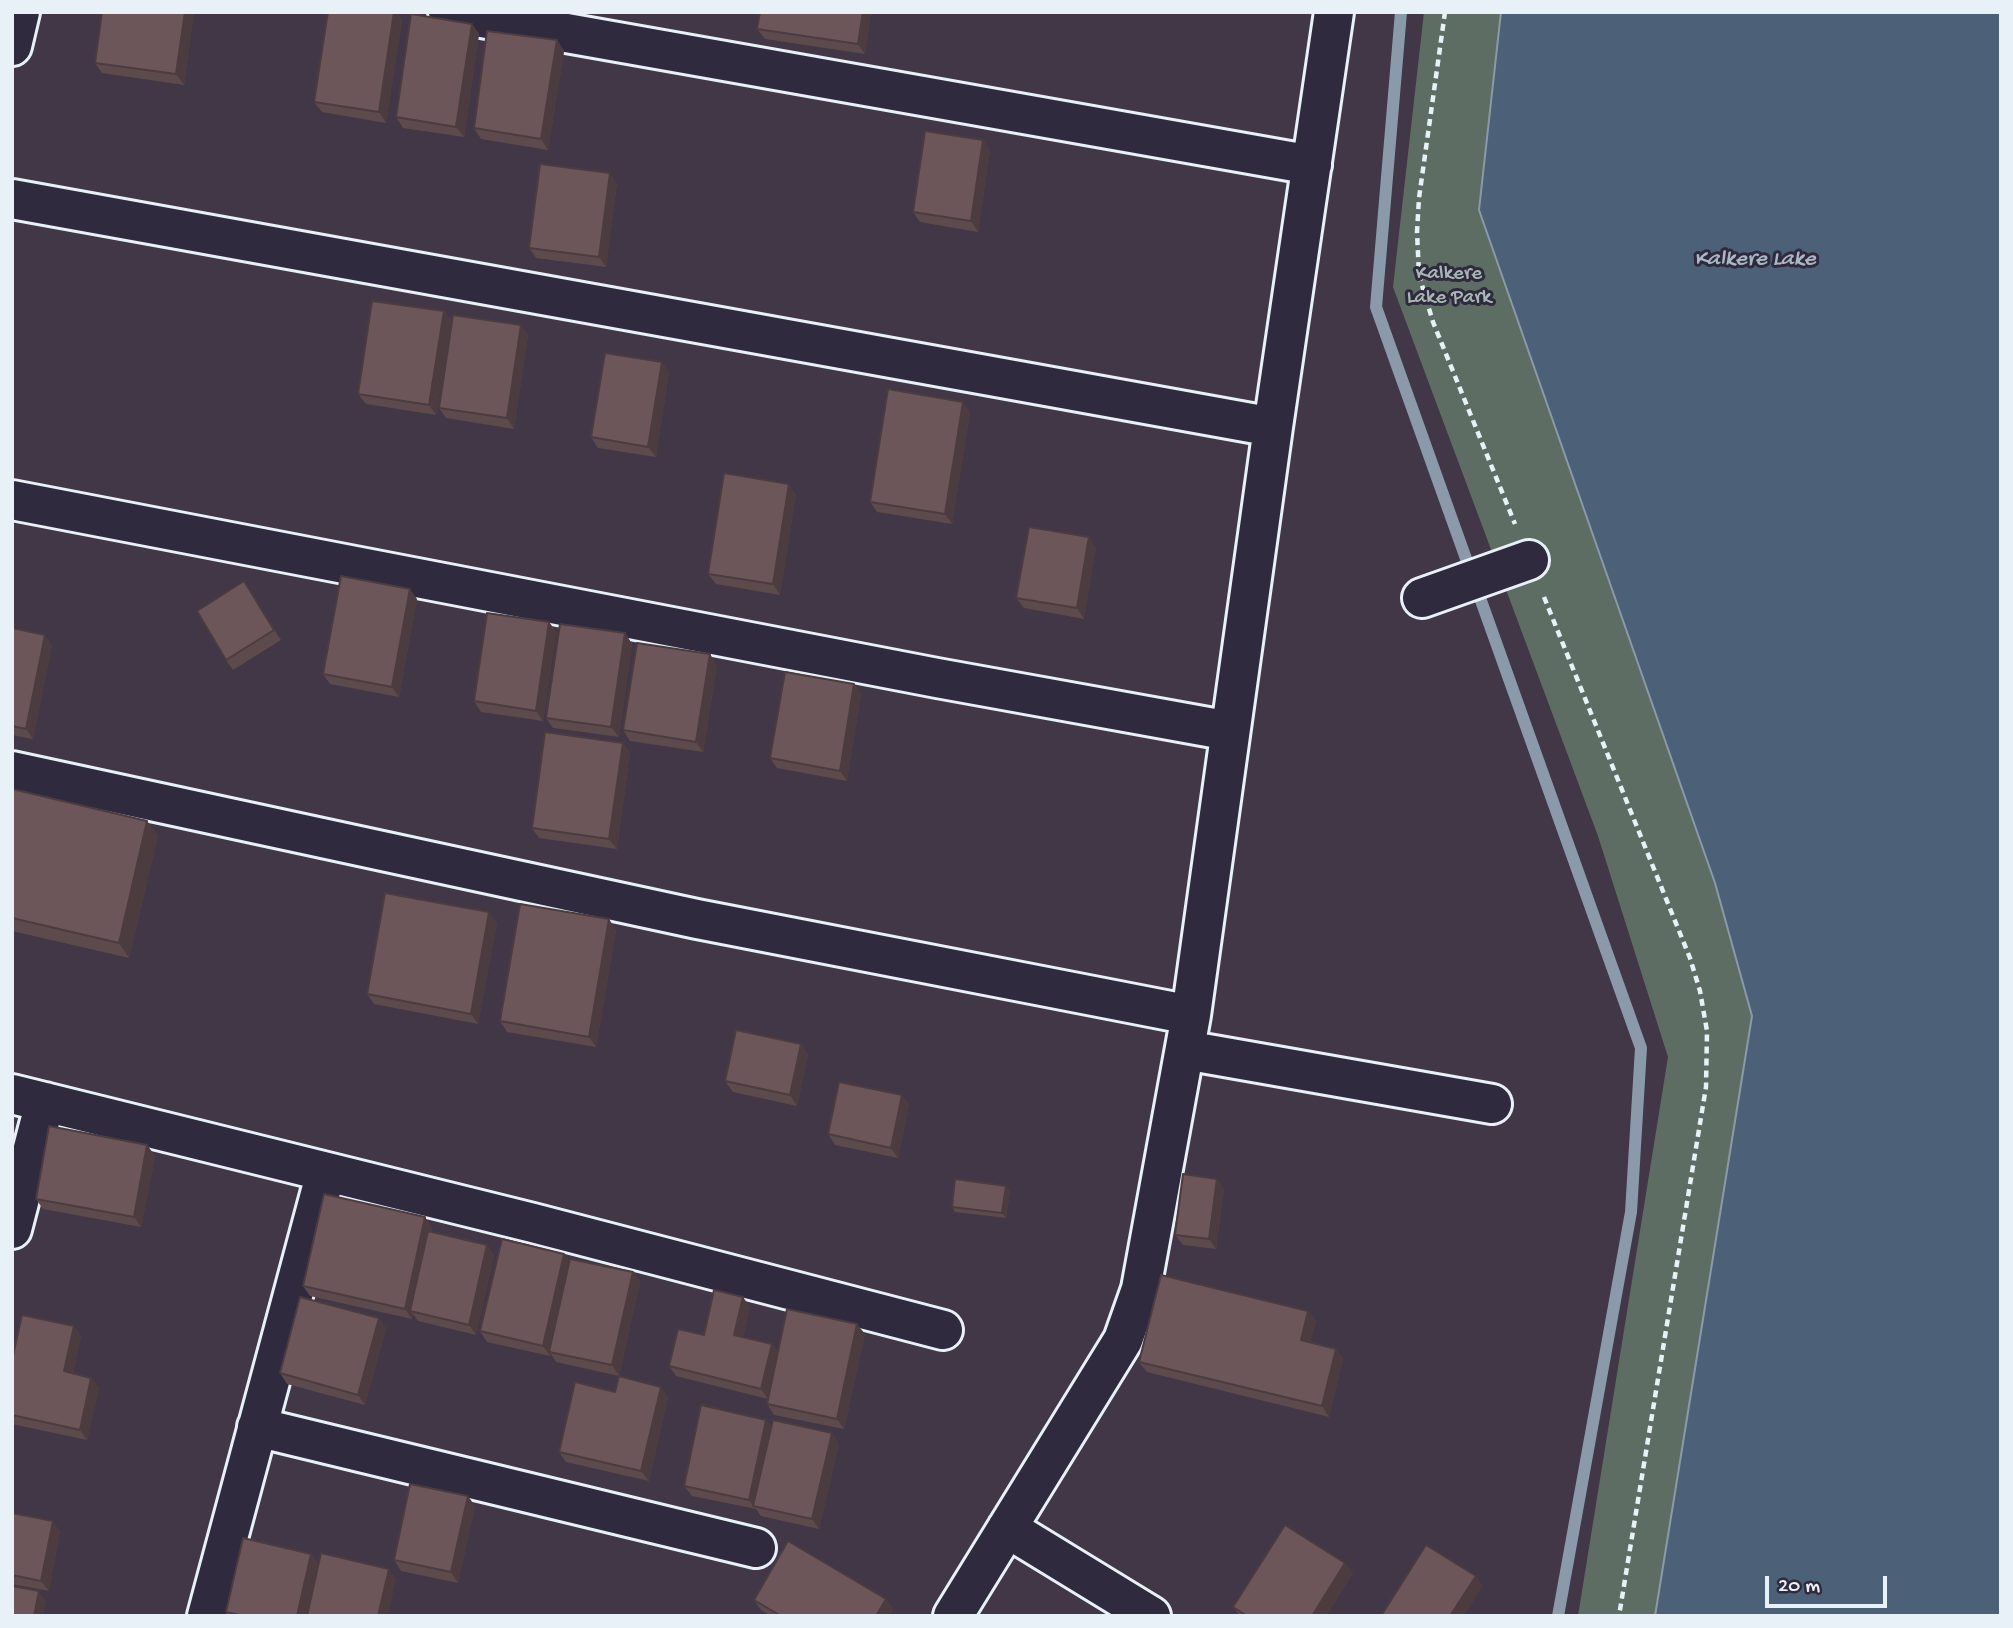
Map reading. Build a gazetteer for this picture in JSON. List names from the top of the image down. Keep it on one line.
{"water":["Kalkere Lake"],"parks":["Kalkere Lake Park"],"scale_bar":"20 m"}
